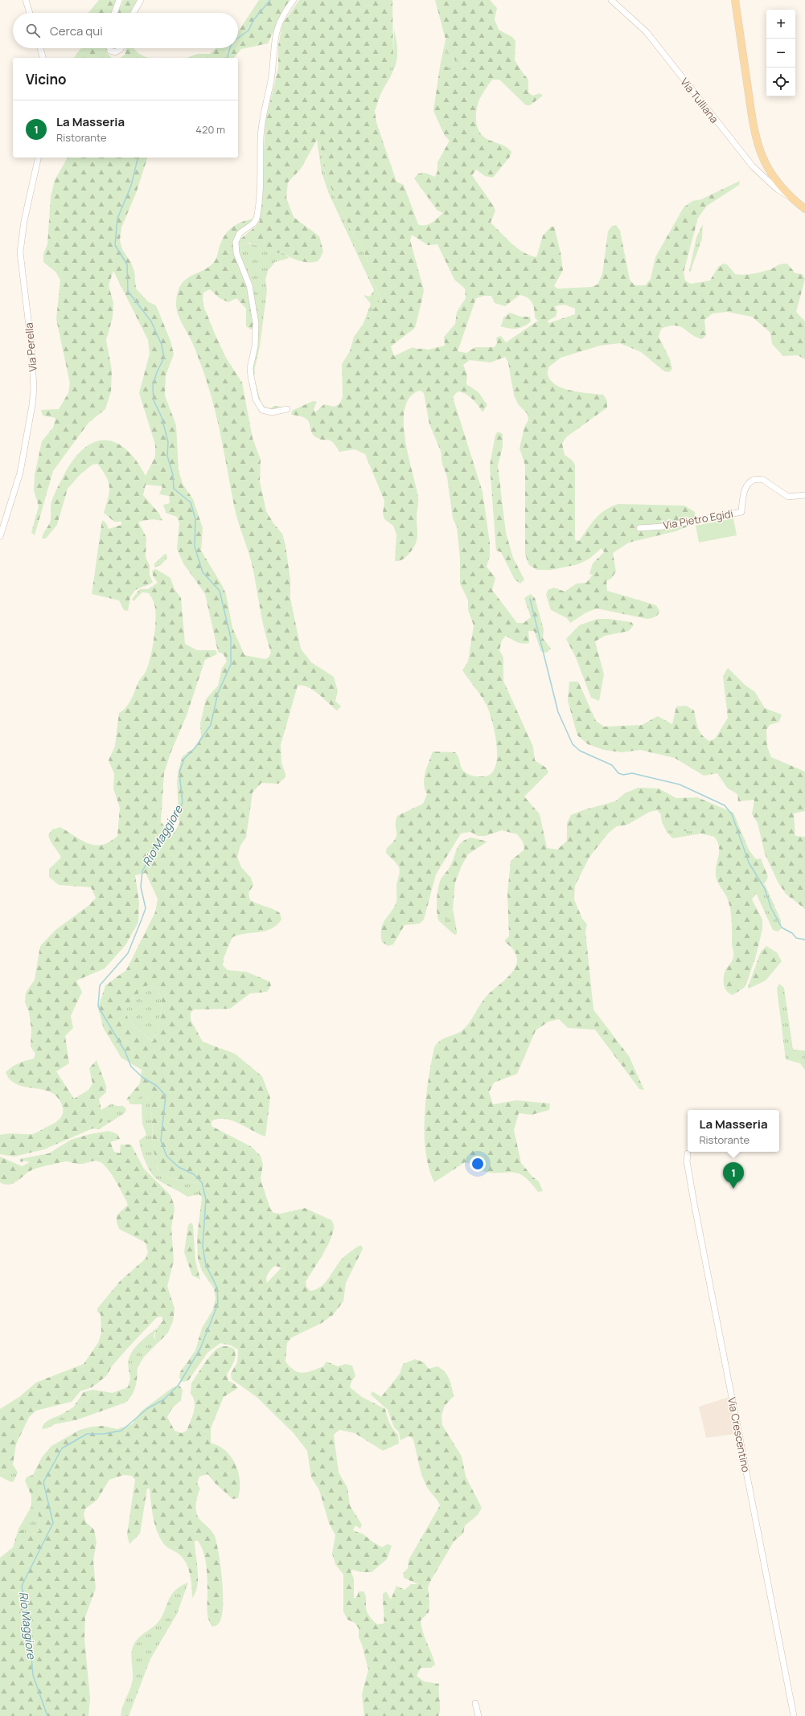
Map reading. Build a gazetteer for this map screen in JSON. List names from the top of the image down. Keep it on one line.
{"streets":{"street":["Via Tulliana","Via Perella","Via Pietro Egidi","Via Crescentino"]},"water":["Rio Maggiore"],"page":{"map_buttons":["+","−"],"search":"Cerca qui","heading":"Vicino","list":[{"mark":"1","name":"La Masseria","note":"Ristorante","value":"420 m"}],"popup":["La Masseria","Ristorante"],"pins":"1"}}
